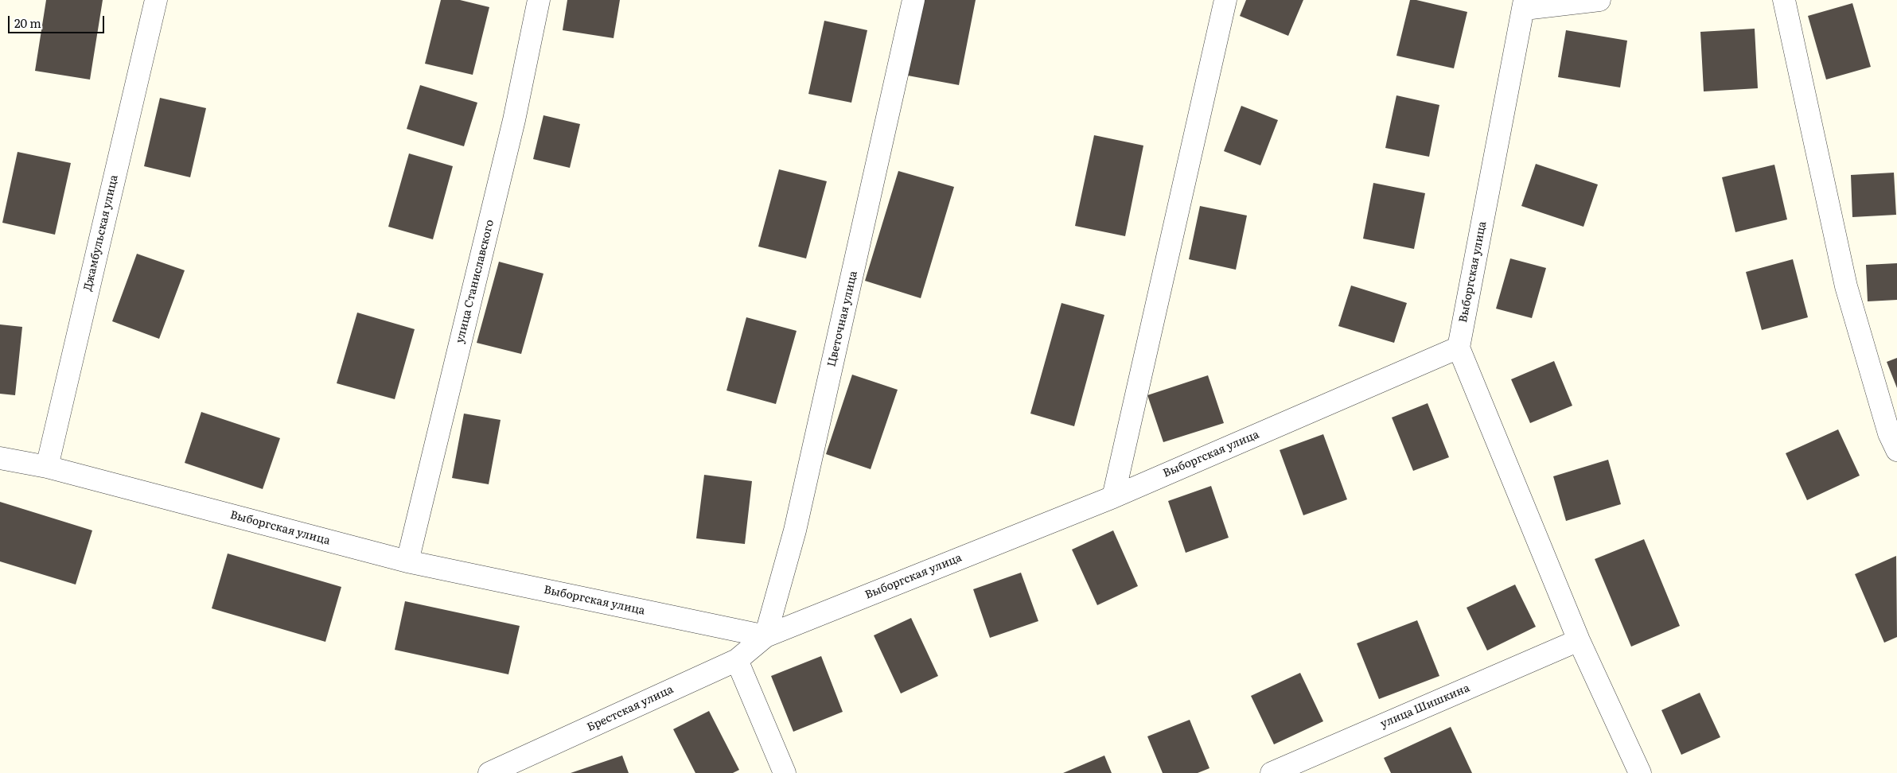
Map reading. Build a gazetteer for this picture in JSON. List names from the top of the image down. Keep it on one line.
{"streets":{"street":["Джамбульская улица","Выборгская улица","улица Станиславского","Цветочная улица","улица Шишкина","Брестская улица"]},"crossings":[["Джамбульская улица","Выборгская улица"],["Выборгская улица","улица Станиславского"],["Выборгская улица","Цветочная улица"],["Выборгская улица","Брестская улица"],["Цветочная улица","Брестская улица"]],"scale_bar":"20 m"}
